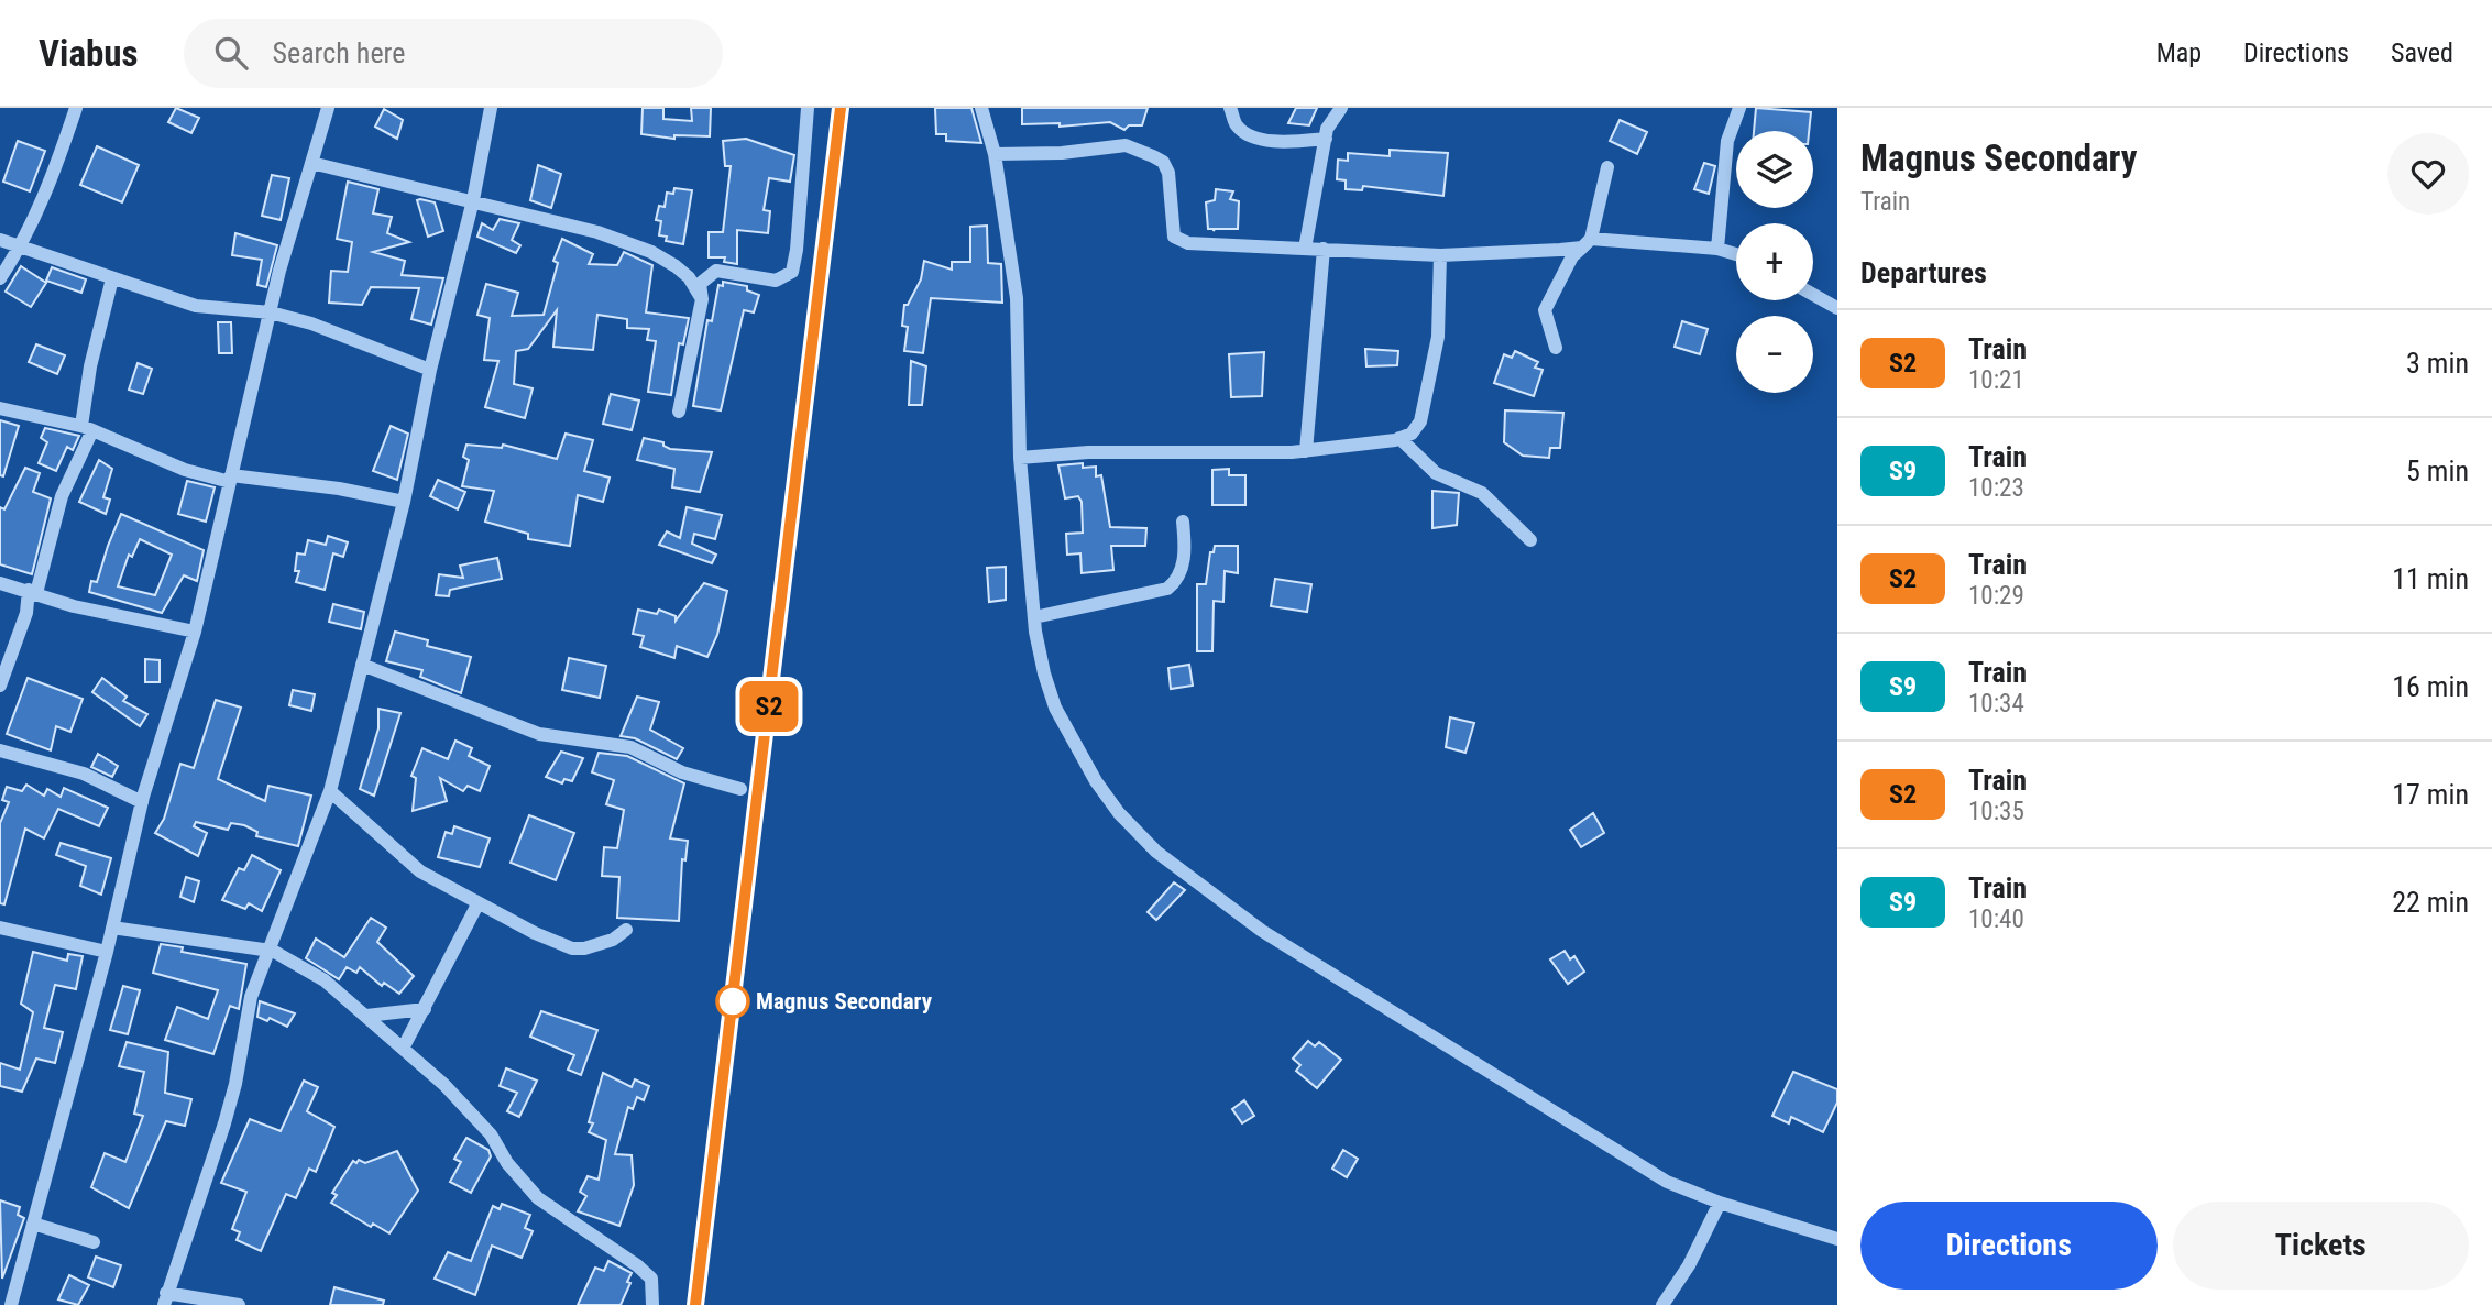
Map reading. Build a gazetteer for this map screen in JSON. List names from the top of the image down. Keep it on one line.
{"places":["Magnus Secondary"],"page":{"header":"Viabus","search":"Search here","nav":["Map","Directions","Saved"],"on_map":"S2","heading":[["Magnus Secondary","Train"],"Departures"],"map_buttons":["+","−"],"list":[{"mark":"S2","name":"Train","note":"10:21","value":"3 min"},{"mark":"S9","name":"Train","note":"10:23","value":"5 min"},{"mark":"S2","name":"Train","note":"10:29","value":"11 min"},{"mark":"S9","name":"Train","note":"10:34","value":"16 min"},{"mark":"S2","name":"Train","note":"10:35","value":"17 min"},{"mark":"S9","name":"Train","note":"10:40","value":"22 min"}],"buttons":["Directions","Tickets"]}}
